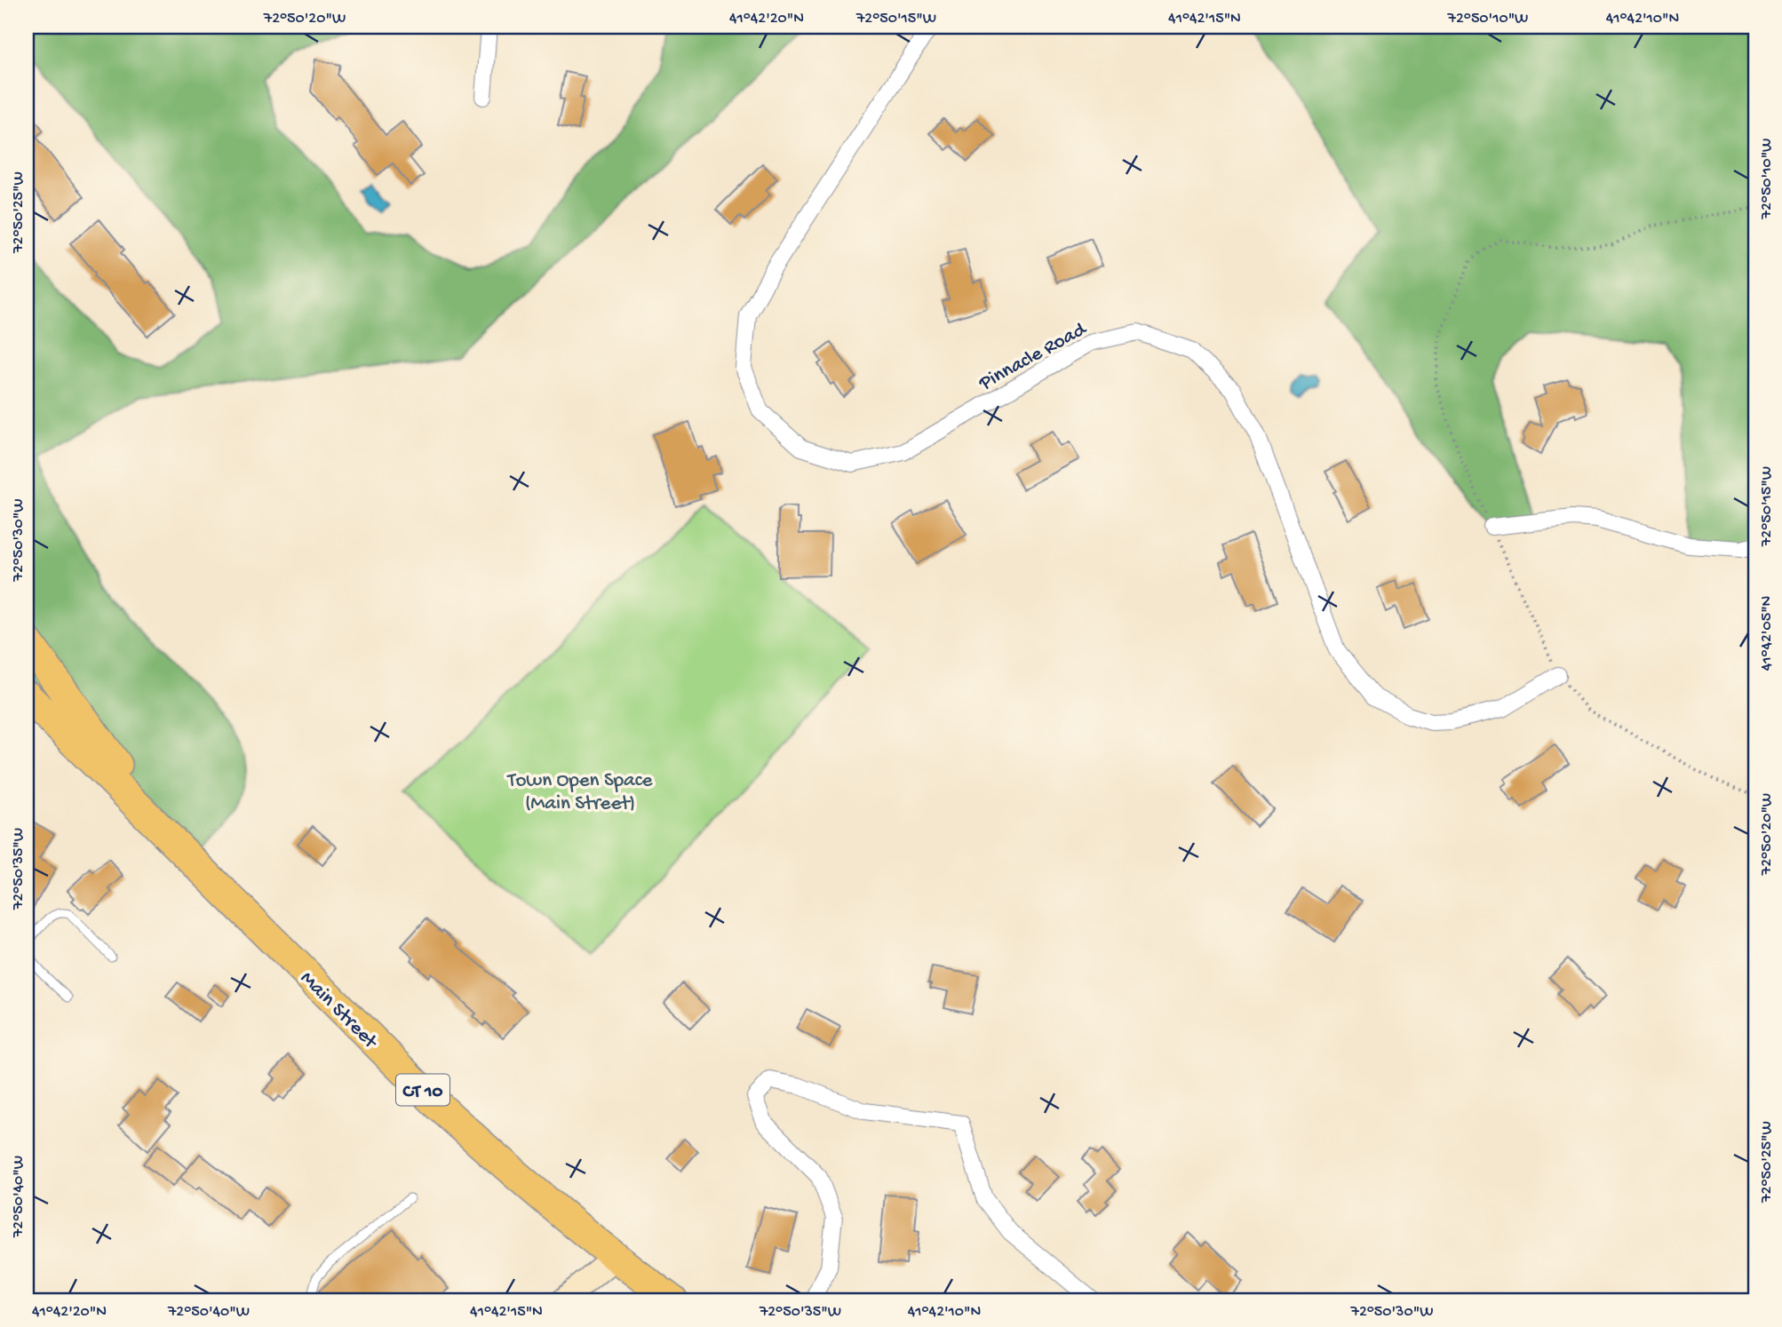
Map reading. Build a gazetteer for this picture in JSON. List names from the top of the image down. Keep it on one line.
{"streets":{"highway":["Main Street","CT 10"],"street":["Pinnacle Road"]},"parks":["Town Open Space (Main Street)"],"coordinates":["72°50'20\"W","41°42'20\"N","72°50'15\"W","41°42'15\"N","72°50'10\"W","41°42'10\"N","72°50'25\"W","72°50'30\"W","41°42'05\"N","72°50'35\"W","72°50'40\"W"]}
